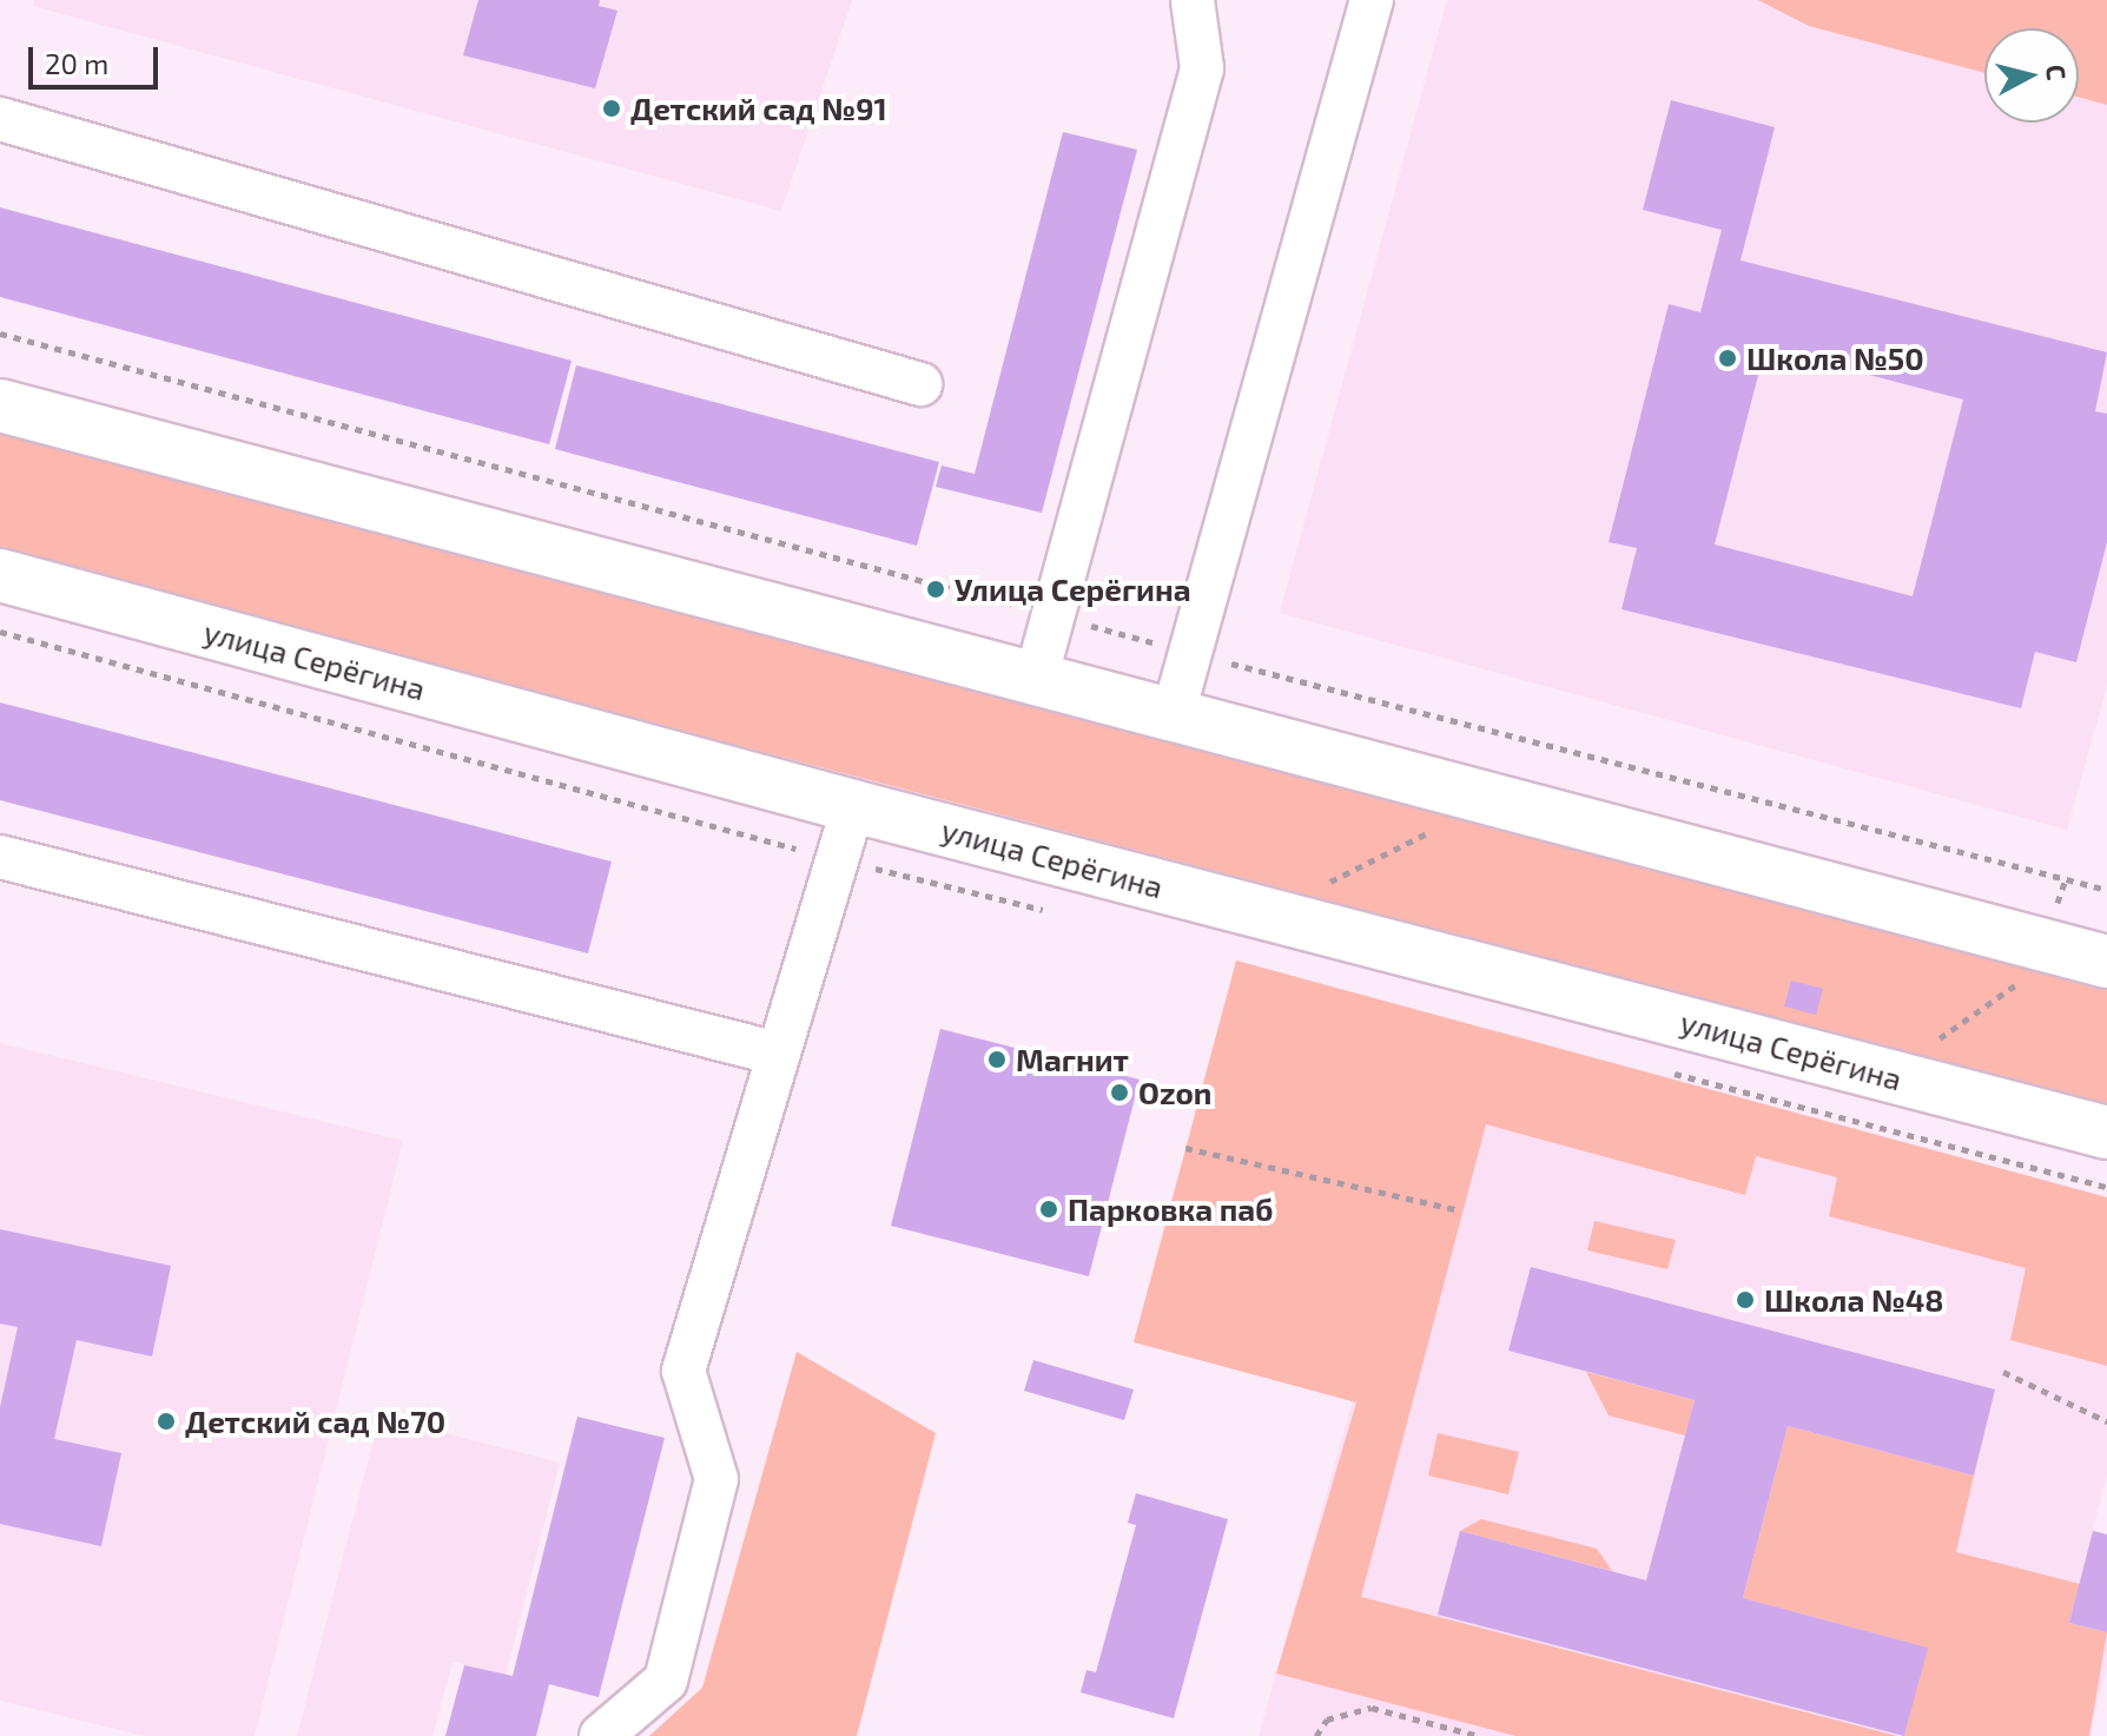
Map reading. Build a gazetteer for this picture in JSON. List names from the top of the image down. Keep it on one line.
{"streets":{"main road":["улица Серёгина"]},"places":["Детский сад №91","Школа №50","Улица Серёгина","Магнит","Ozon","Парковка паб","Школа №48","Детский сад №70"],"scale_bar":"20 m","north":"right"}
